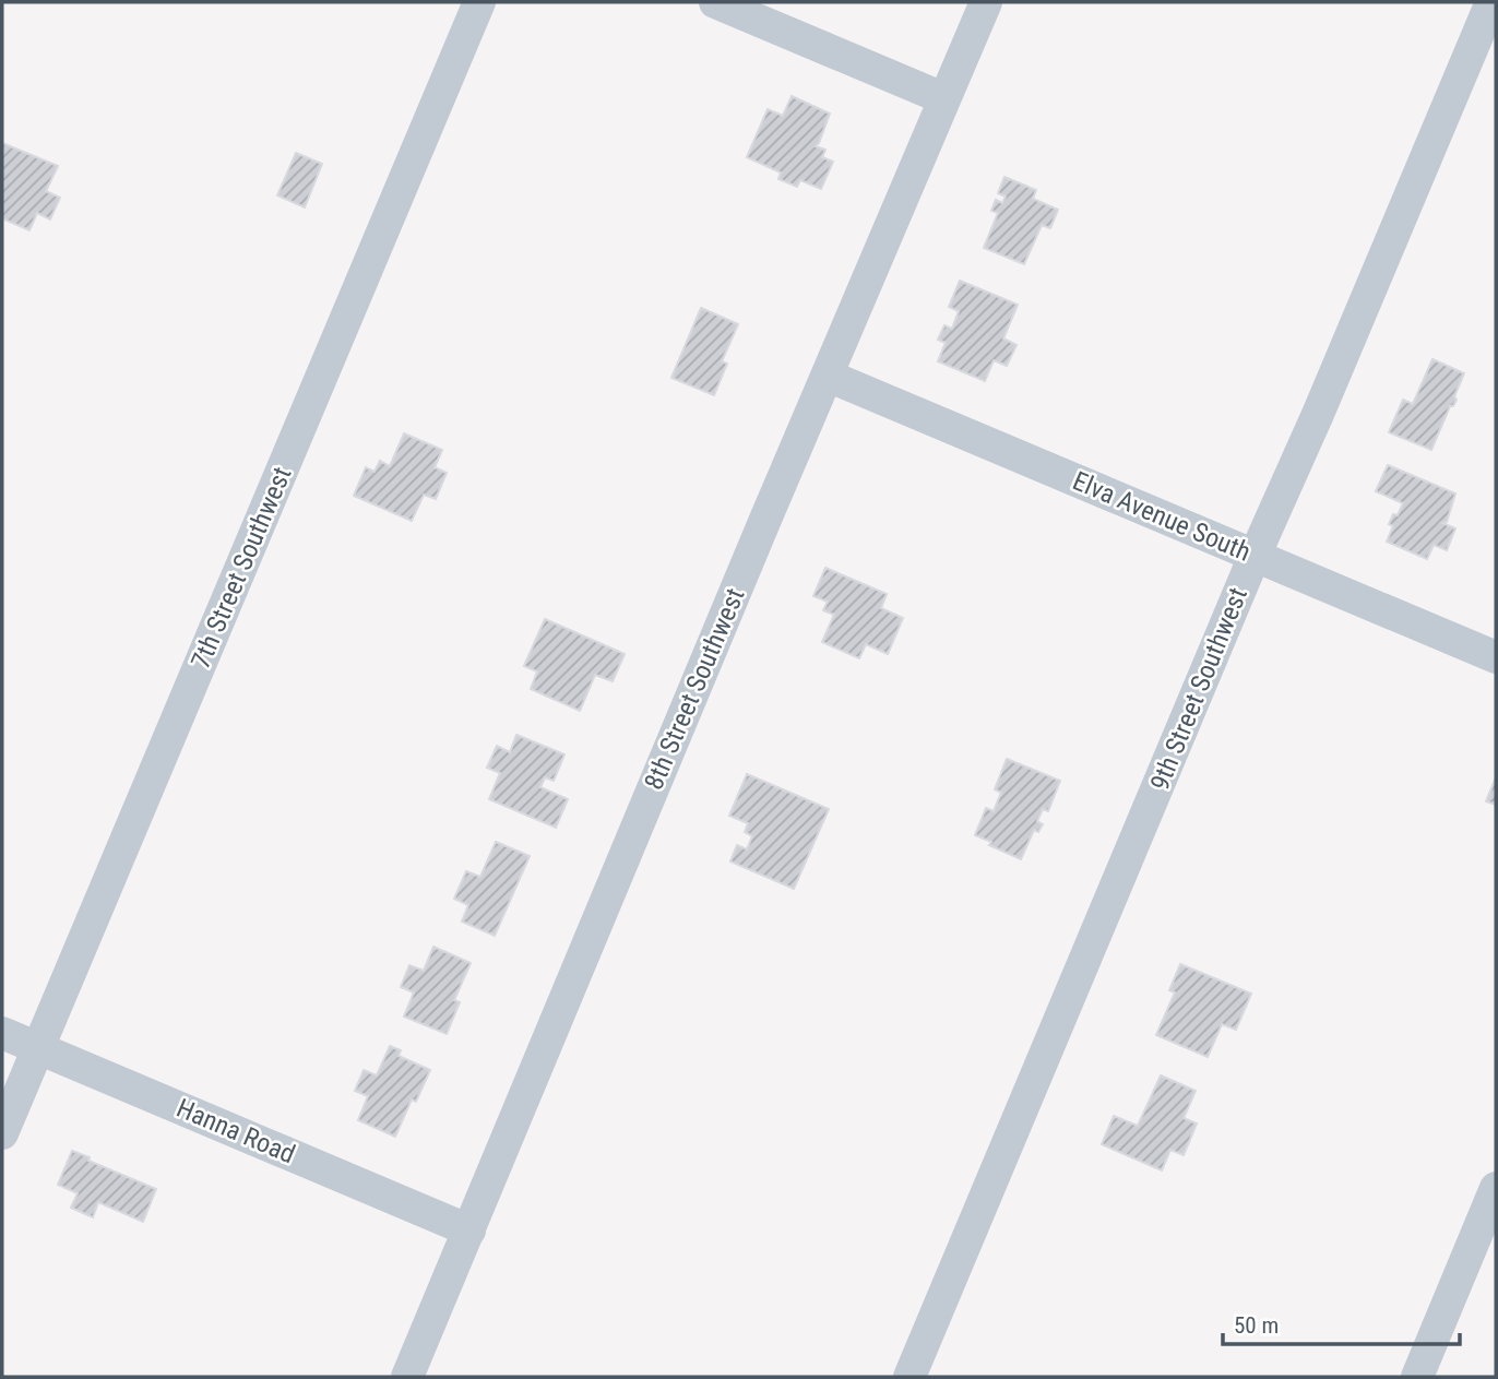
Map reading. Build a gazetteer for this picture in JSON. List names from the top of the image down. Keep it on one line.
{"streets":{"street":["Elva Avenue South","7th Street Southwest","8th Street Southwest","9th Street Southwest","Hanna Road"]},"crossings":[["Elva Avenue South","8th Street Southwest"],["Elva Avenue South","9th Street Southwest"],["7th Street Southwest","Hanna Road"],["8th Street Southwest","Hanna Road"]],"scale_bar":"50 m"}
